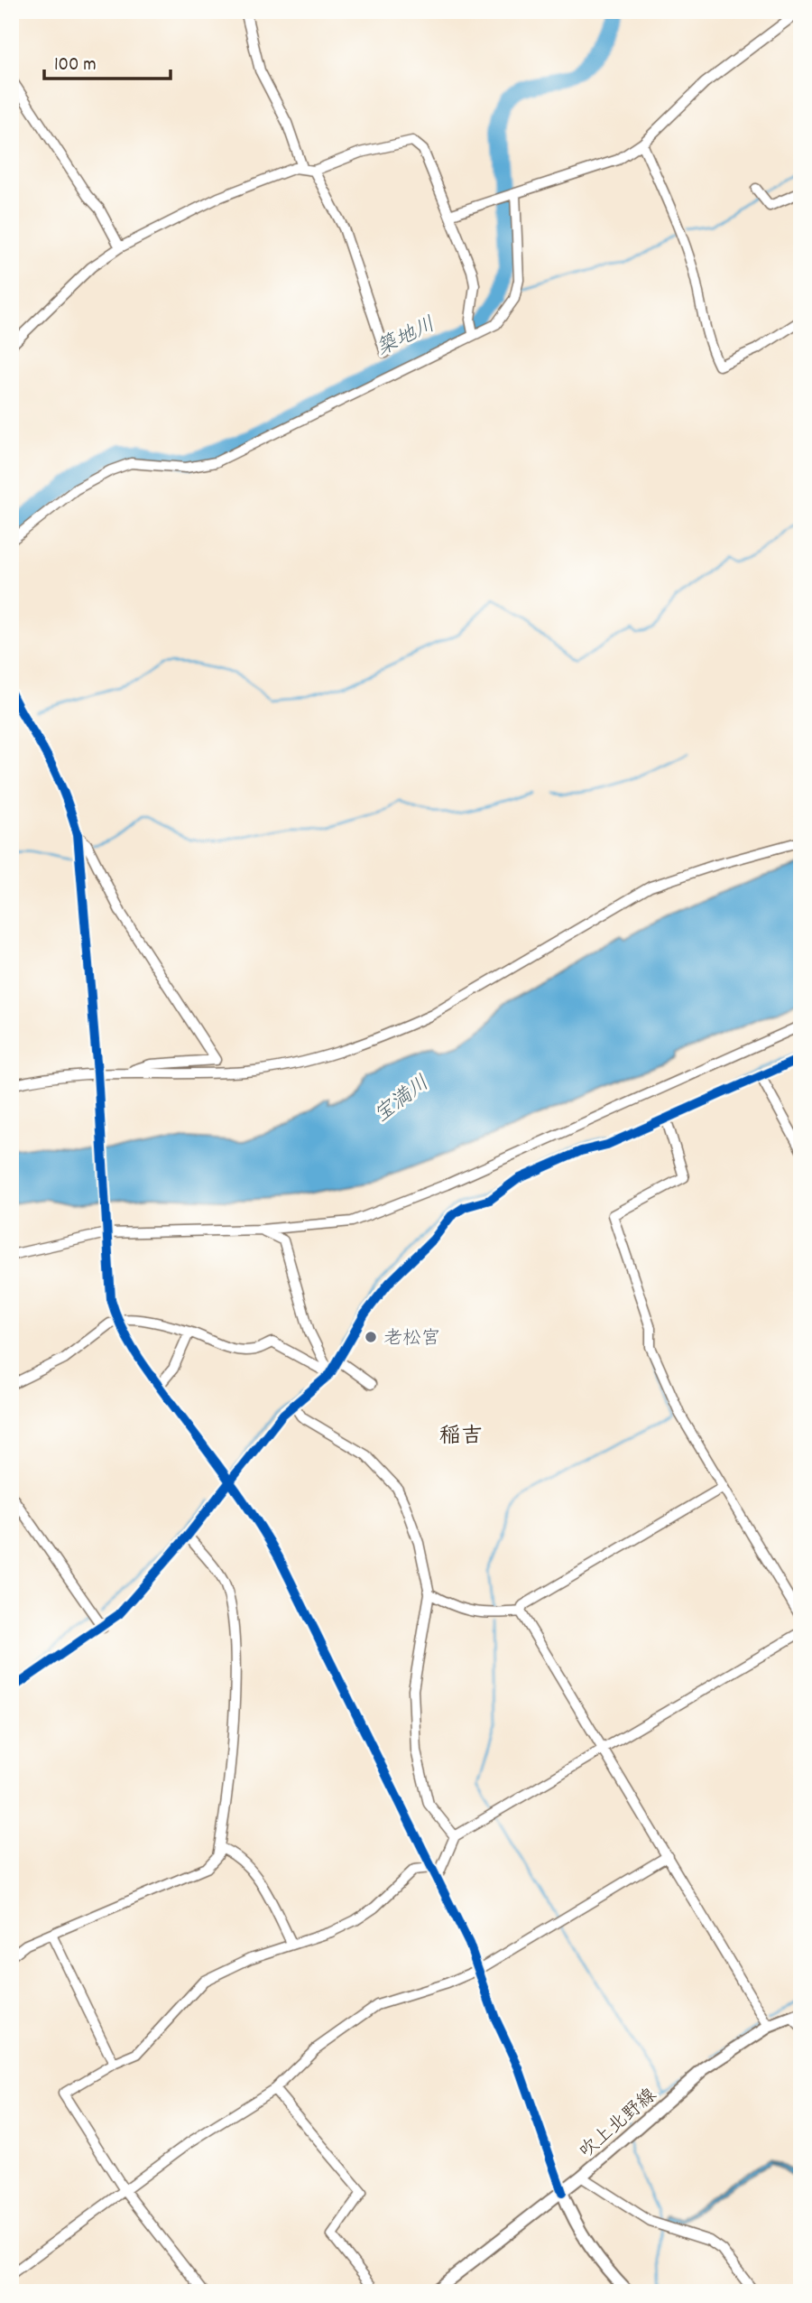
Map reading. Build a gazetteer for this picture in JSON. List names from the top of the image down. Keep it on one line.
{"streets":{"main road":["吹上北野線"]},"districts":["稲吉"],"water":["築地川","宝満川"],"places":["老松宮"],"scale_bar":"100 m"}
